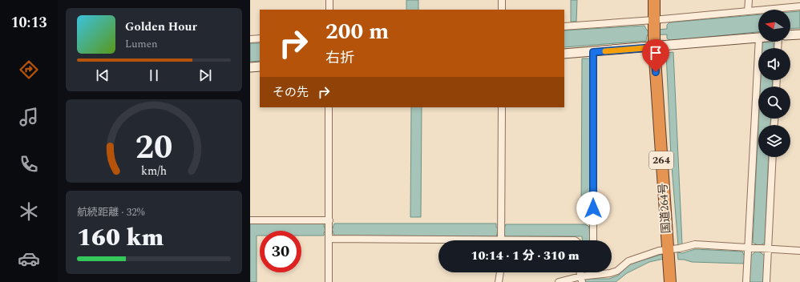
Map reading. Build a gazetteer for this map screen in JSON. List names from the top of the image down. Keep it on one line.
{"streets":{"highway":["264","国道264号"]},"north":"left","page":{"tabs":"10:13","turn":["200 m","右折"],"song":["Golden Hour","Lumen"],"then":"その先","tile":["航続距離 · 32%","160 km"],"limit":"30","trip":"10:14 · 1 分 · 310 m","gauge":["20","km/h"]}}
